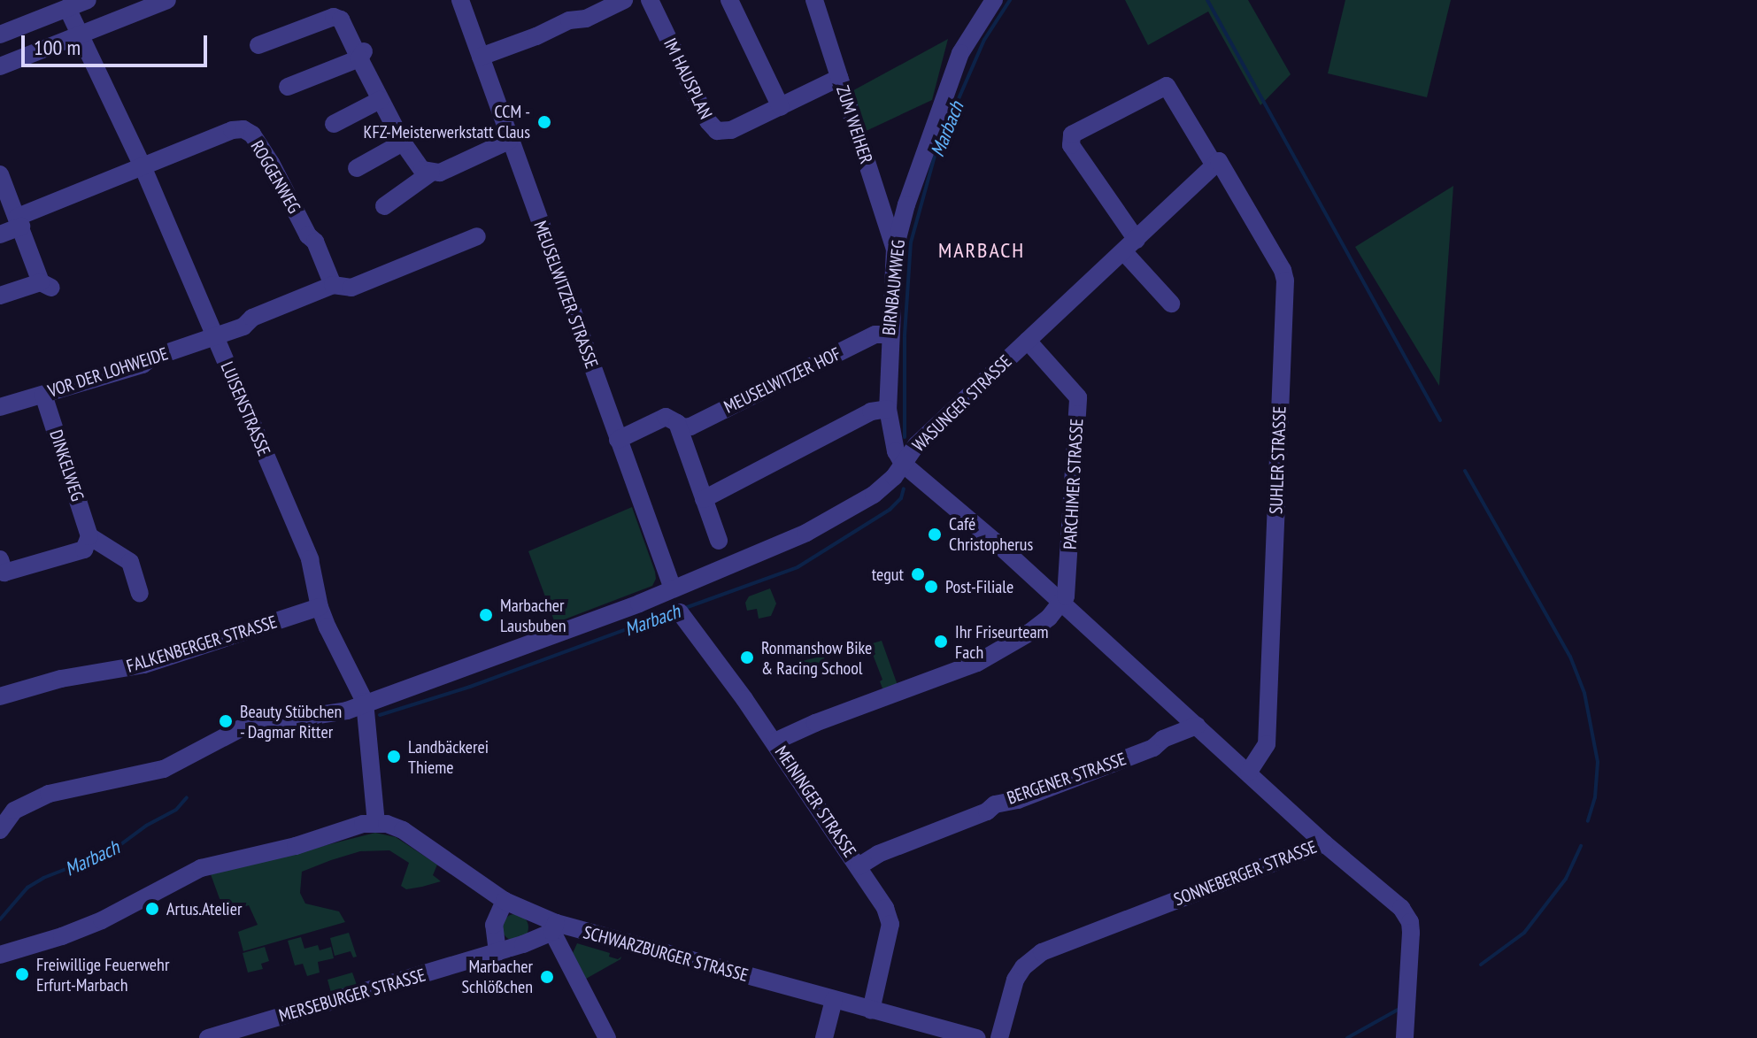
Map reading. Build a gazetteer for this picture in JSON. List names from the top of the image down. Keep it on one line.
{"streets":{"street":["IM HAUSPLAN","ZUM WEIHER","ROGGENWEG","BIRNBAUMWEG","MEUSELWITZER STRASSE","VOR DER LOHWEIDE","MEUSELWITZER HOF","WASUNGER STRASSE","LUISENSTRASSE","SUHLER STRASSE","DINKELWEG","PARCHIMER STRASSE","FALKENBERGER STRASSE","BERGENER STRASSE","MEININGER STRASSE","SONNEBERGER STRASSE","SCHWARZBURGER STRASSE","MERSEBURGER STRASSE"]},"crossings":[["IM HAUSPLAN","ZUM WEIHER"],["ZUM WEIHER","BIRNBAUMWEG"],["ROGGENWEG","VOR DER LOHWEIDE"],["ROGGENWEG","LUISENSTRASSE"],["BIRNBAUMWEG","MEUSELWITZER HOF"],["BIRNBAUMWEG","WASUNGER STRASSE"],["MEUSELWITZER STRASSE","MEUSELWITZER HOF"],["MEUSELWITZER STRASSE","WASUNGER STRASSE"],["VOR DER LOHWEIDE","LUISENSTRASSE"],["VOR DER LOHWEIDE","DINKELWEG"],["WASUNGER STRASSE","LUISENSTRASSE"],["WASUNGER STRASSE","SUHLER STRASSE"],["WASUNGER STRASSE","PARCHIMER STRASSE"],["LUISENSTRASSE","FALKENBERGER STRASSE"],["LUISENSTRASSE","SCHWARZBURGER STRASSE"],["BERGENER STRASSE","MEININGER STRASSE"],["MEININGER STRASSE","SCHWARZBURGER STRASSE"],["SCHWARZBURGER STRASSE","MERSEBURGER STRASSE"]],"districts":["MARBACH"],"water":["Marbach"],"places":["CCM - KFZ-Meisterwerkstatt Claus","Café Christopherus","tegut","Post-Filiale","Marbacher Lausbuben","Ihr Friseurteam Fach","Ronmanshow Bike & Racing School","Beauty Stübchen - Dagmar Ritter","Landbäckerei Thieme","Artus.Atelier","Freiwillige Feuerwehr Erfurt-Marbach","Marbacher Schlößchen"],"scale_bar":"100 m"}
